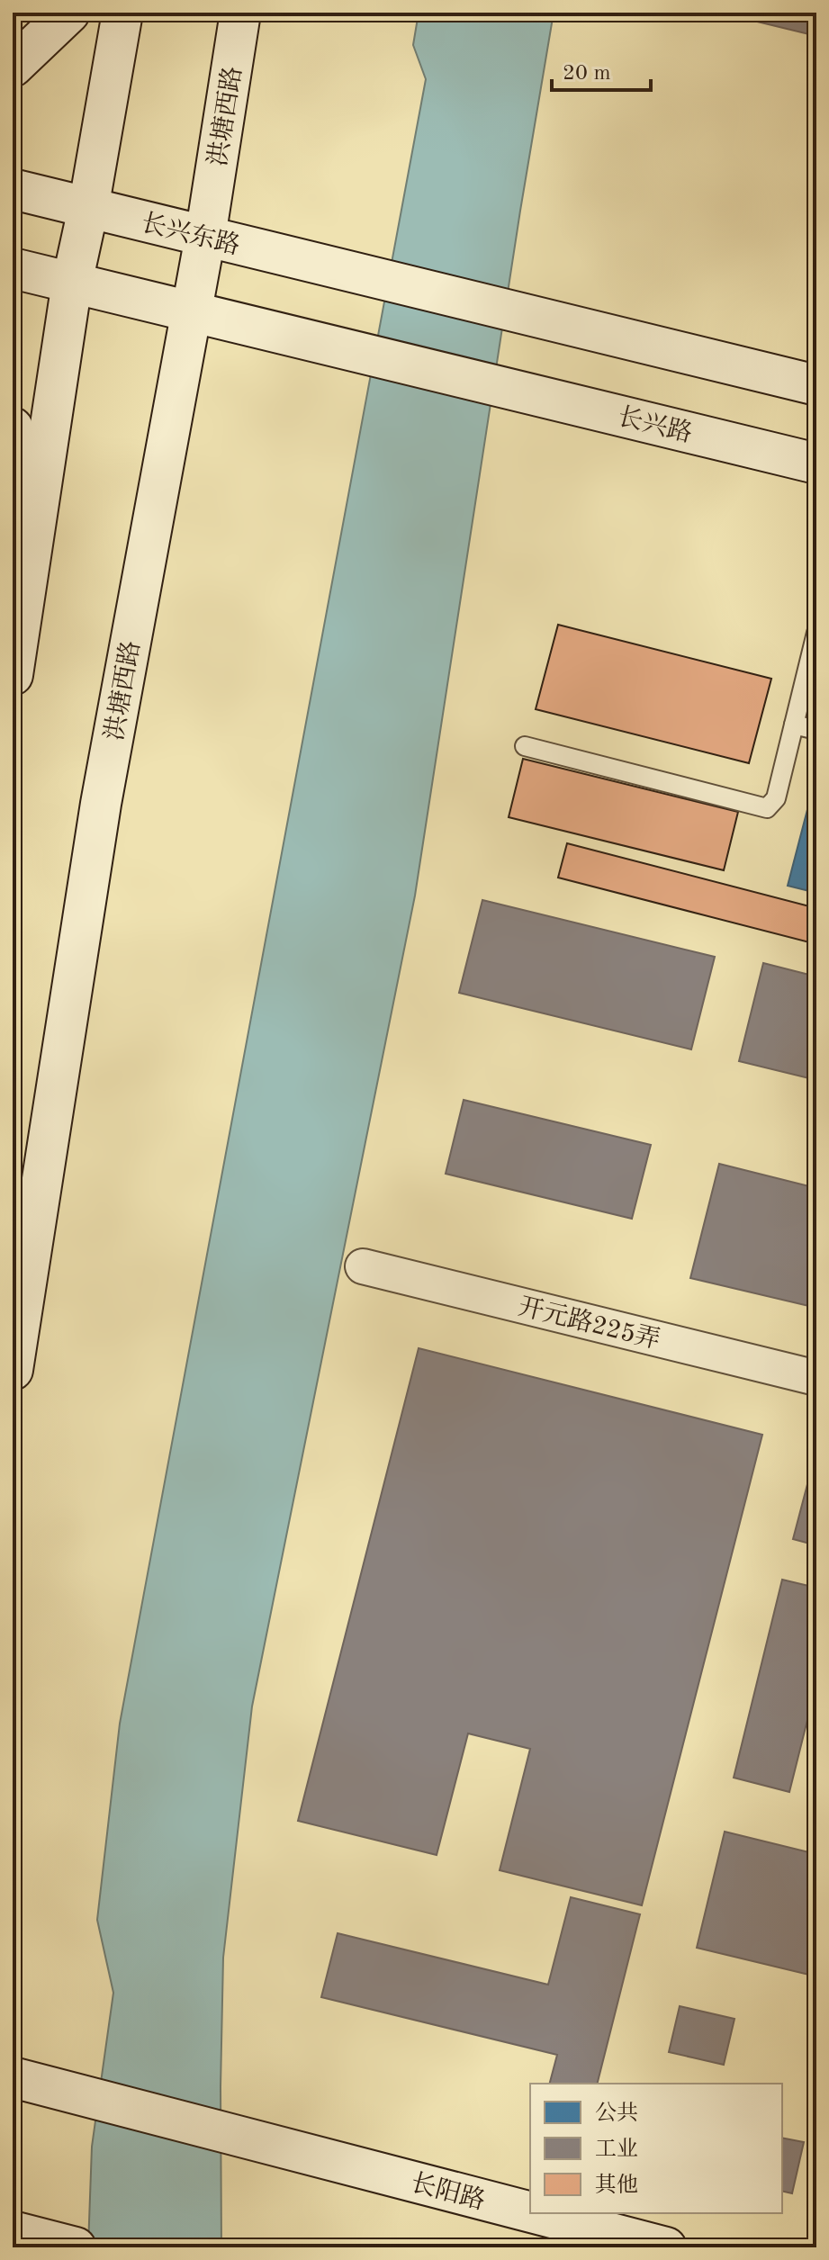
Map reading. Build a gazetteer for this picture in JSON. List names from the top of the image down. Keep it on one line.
{"streets":{"main road":["洪塘西路","长兴东路","长兴路","长阳路"],"street":["开元路225弄"]},"crossings":[["洪塘西路","长兴东路"],["洪塘西路","长兴路"]],"legend":["公共","工业","其他"],"scale_bar":"20 m"}
